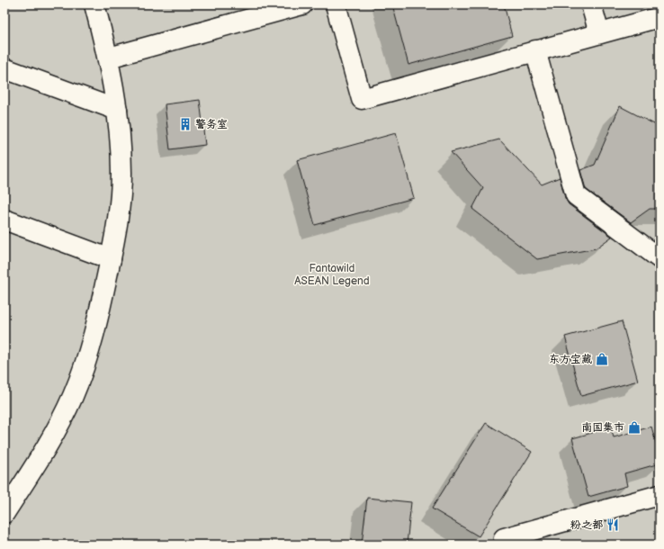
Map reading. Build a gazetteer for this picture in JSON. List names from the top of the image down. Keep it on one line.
{"parks":["Fantawild ASEAN Legend"],"places":{"building":["警务室"],"shop":["东方宝藏","南国集市"],"restaurant":["粉之都"]}}
